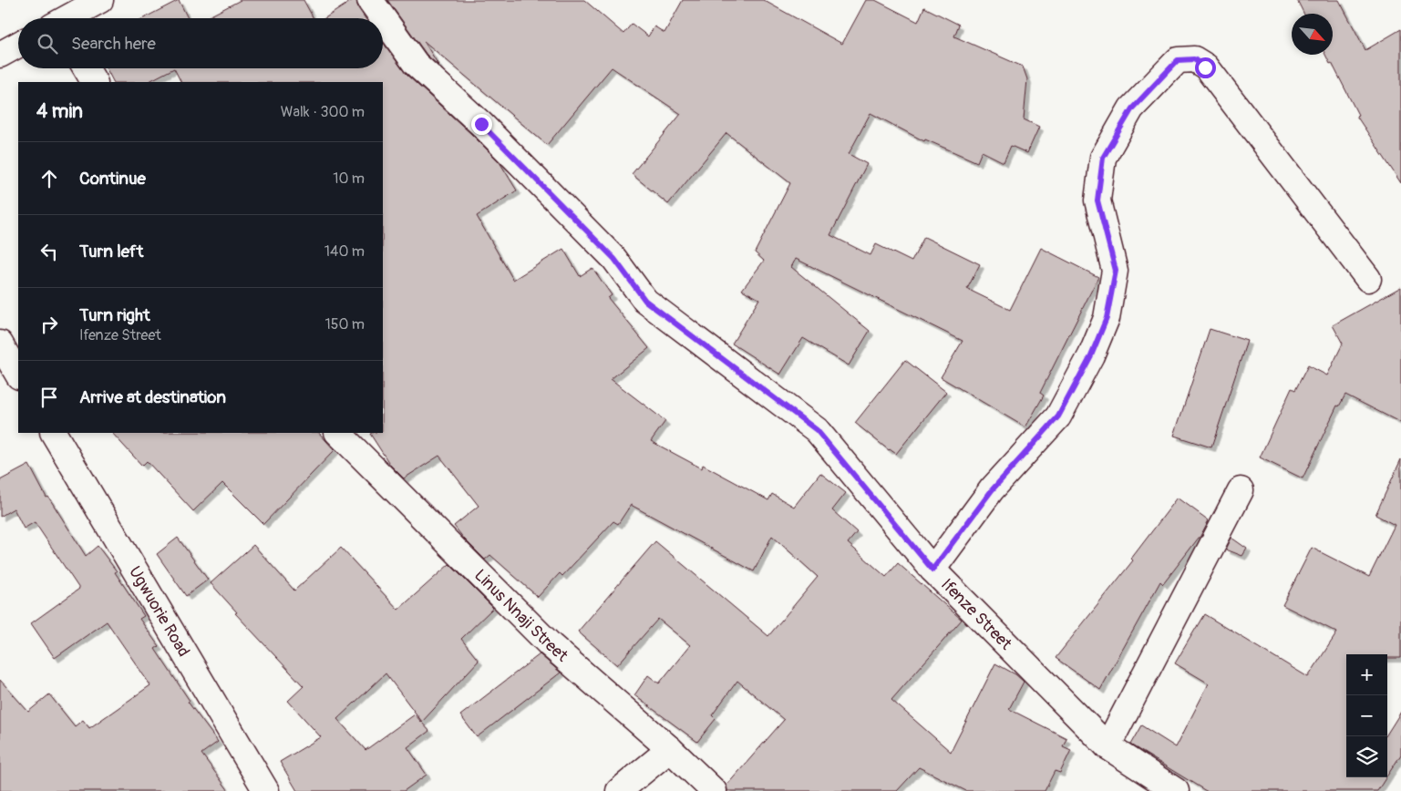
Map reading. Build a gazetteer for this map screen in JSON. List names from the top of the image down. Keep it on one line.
{"streets":{"street":["Ugwuorie Road","Linus Nnaji Street","Ifenze Street"]},"north":"bottom right","page":{"search":"Search here","heading":["4 min","Walk · 300 m"],"list":[["Continue","10 m"],["Turn left","140 m"],["Turn right","Ifenze Street","150 m"],"Arrive at destination"],"map_buttons":["+","−"]}}
